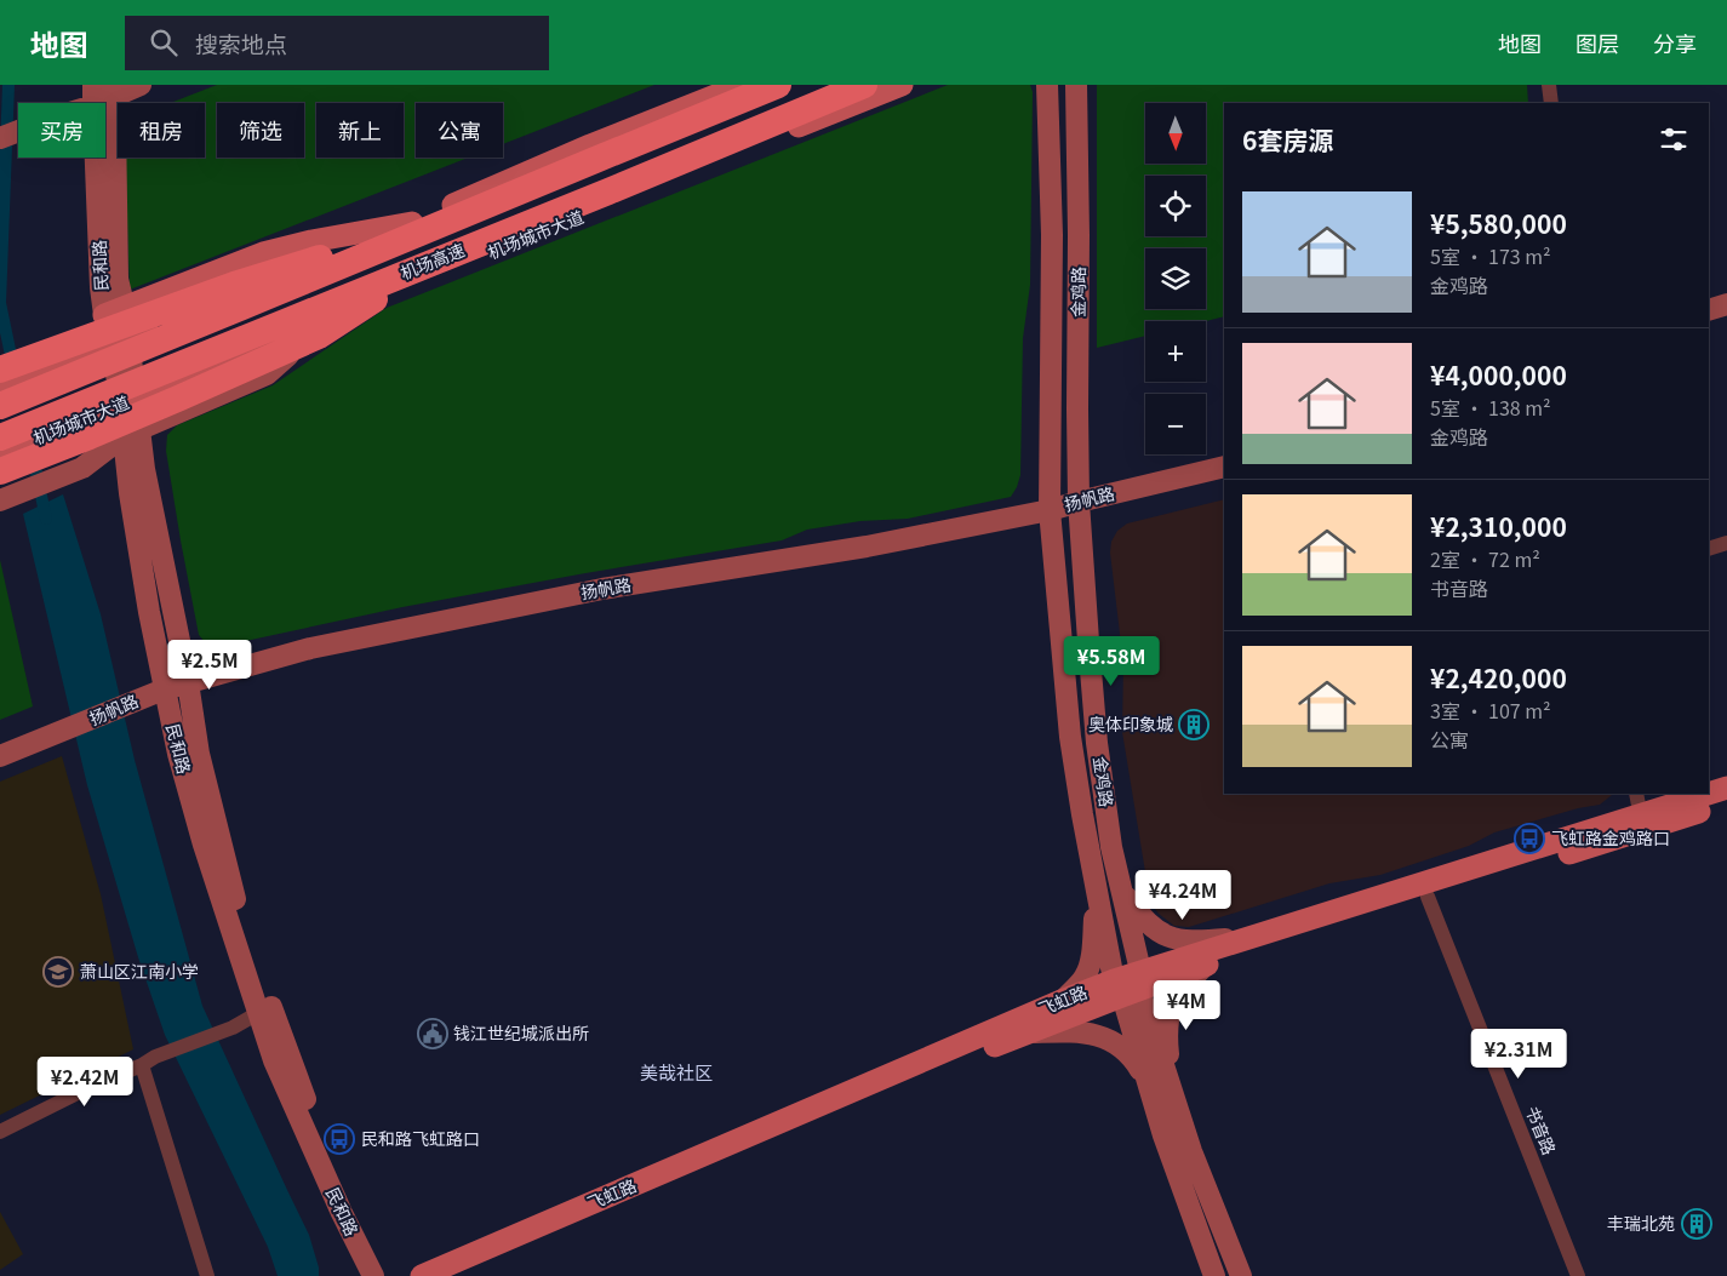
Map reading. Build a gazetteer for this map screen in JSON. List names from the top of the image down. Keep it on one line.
{"streets":{"highway":["机场高速"],"main road":["机场城市大道","民和路","金鸡路","扬帆路","飞虹路"],"street":["书音路"]},"crossings":[["机场城市大道","民和路"],["民和路","扬帆路"],["金鸡路","扬帆路"],["金鸡路","飞虹路"],["飞虹路","书音路"]],"districts":["美哉社区"],"places":{"building":["奥体印象城","丰瑞北苑"],"bus stop":["飞虹路金鸡路口","民和路飞虹路口"],"school or university":["萧山区江南小学"],"public building":["钱江世纪城派出所"]},"north":"bottom","page":{"header":"地图","search":"搜索地点","nav":["地图","图层","分享"],"map_buttons":["+","−"],"chip":["买房","租房","筛选","新上","公寓"],"heading":"6套房源","list":[{"name":"¥5,580,000","note":"5室 · 173 m² · 金鸡路"},{"name":"¥4,000,000","note":"5室 · 138 m² · 金鸡路"},{"name":"¥2,310,000","note":"2室 · 72 m² · 书音路"},{"name":"¥2,420,000","note":"3室 · 107 m² · 公寓"}],"price":["¥5.58M","¥2.5M","¥4.24M","¥4M","¥2.31M","¥2.42M"]}}
